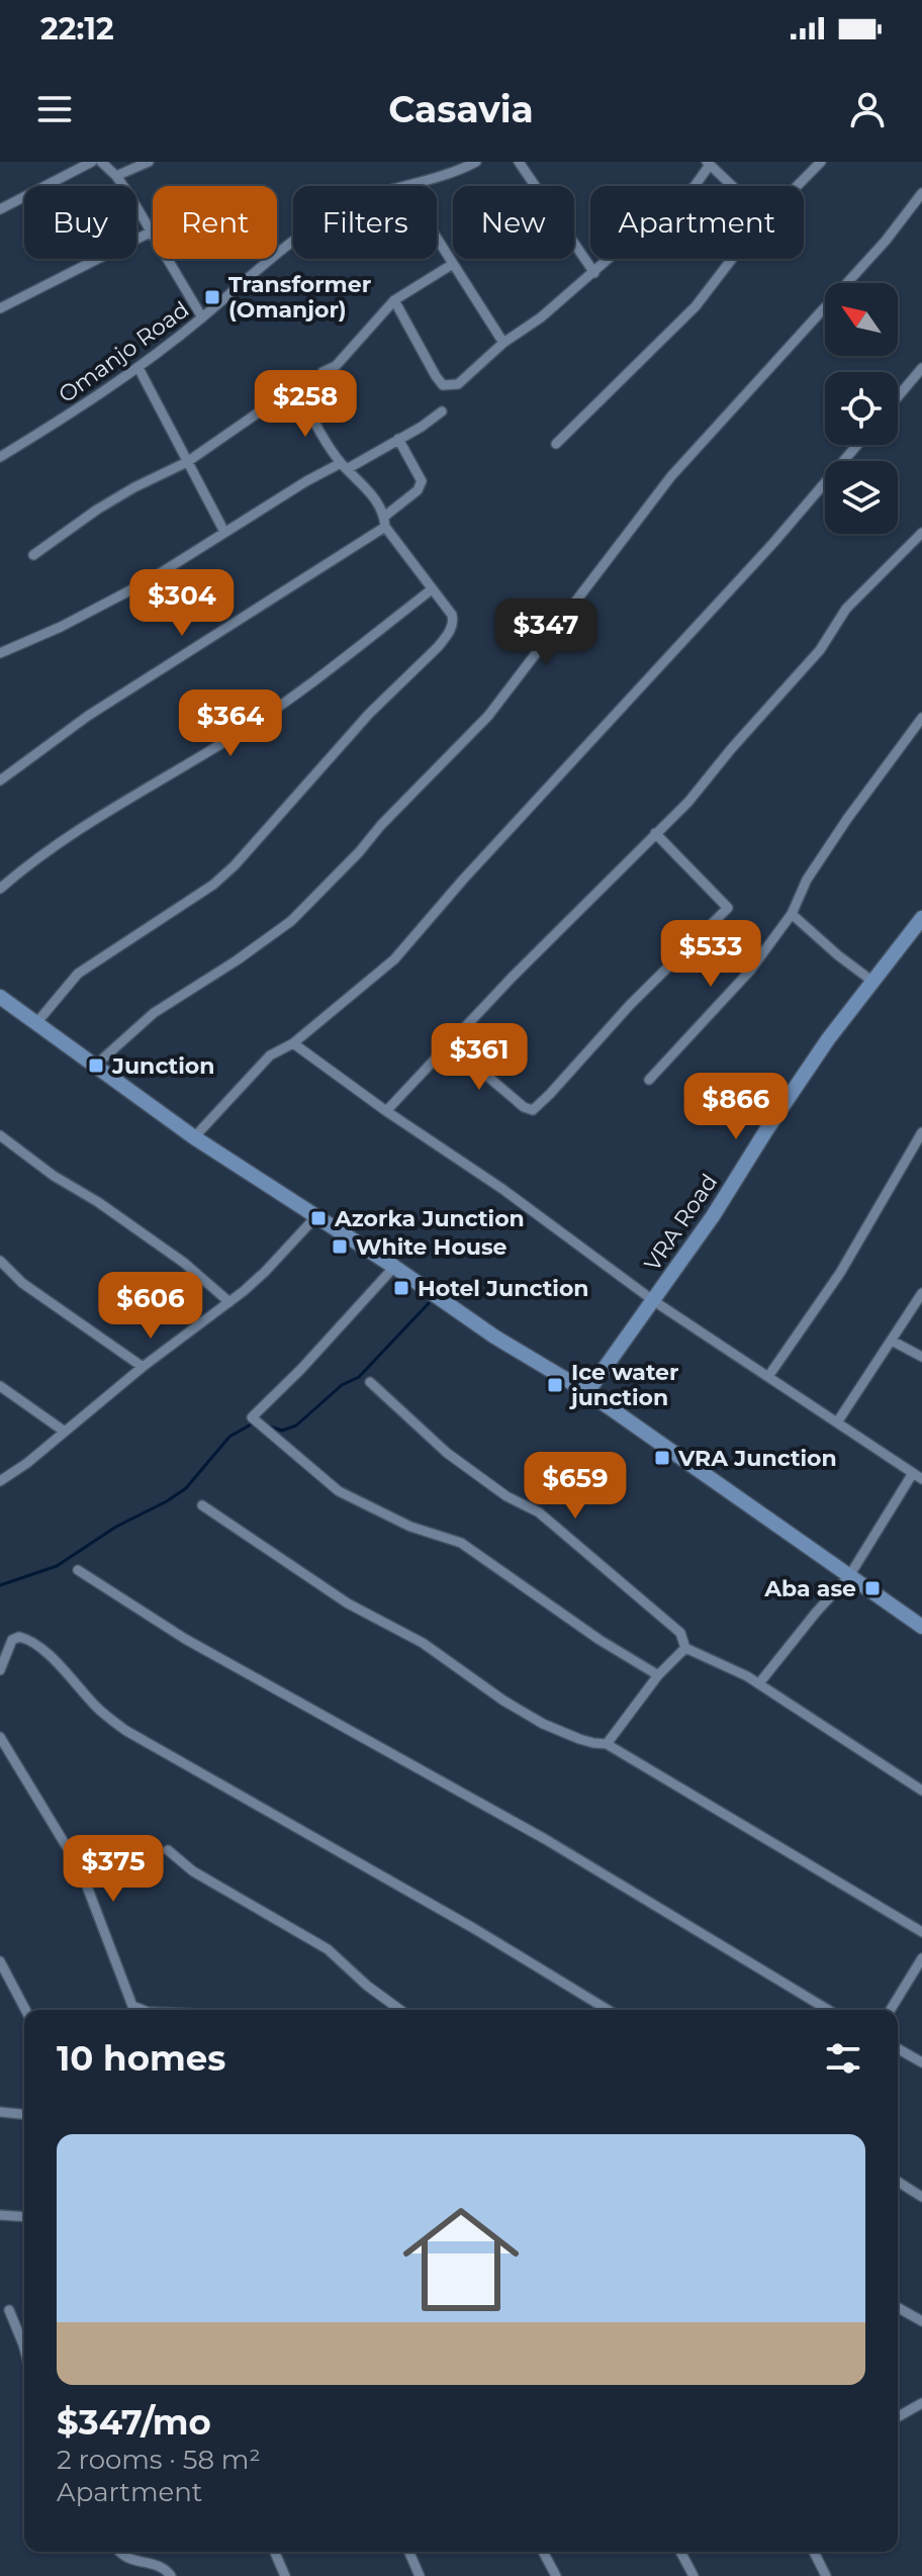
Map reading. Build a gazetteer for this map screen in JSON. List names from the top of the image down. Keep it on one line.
{"streets":{"street":["Omanjo Road","VRA Road"]},"places":{"transit":["Transformer (Omanjor)","Junction","Azorka Junction","White House","Hotel Junction","Ice water junction","VRA Junction","Aba ase"]},"north":"top left","page":{"status":"22:12","header":"Casavia","chip":["Buy","Rent","Filters","New","Apartment"],"price":["$258","$304","$347","$364","$533","$361","$866","$606","$659","$375"],"heading":"10 homes","list":[{"name":"$347/mo","note":"2 rooms · 58 m² · Apartment"}]}}
